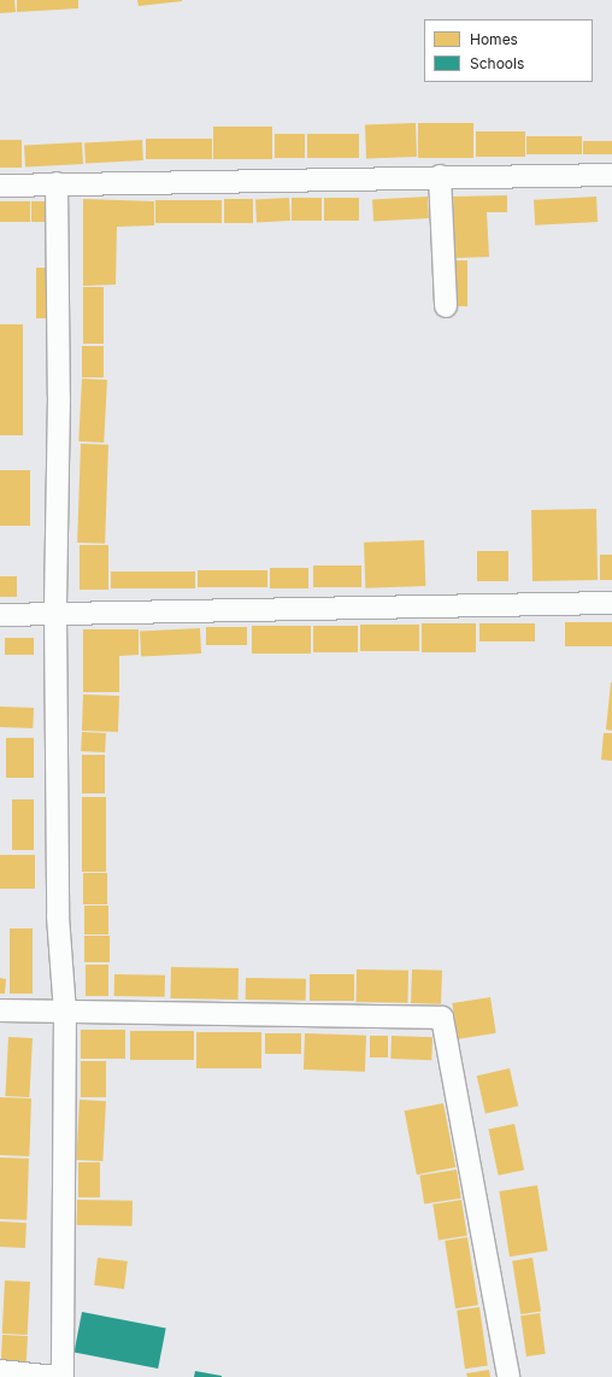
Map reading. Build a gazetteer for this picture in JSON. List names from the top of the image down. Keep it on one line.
{"legend":["Homes","Schools"]}
